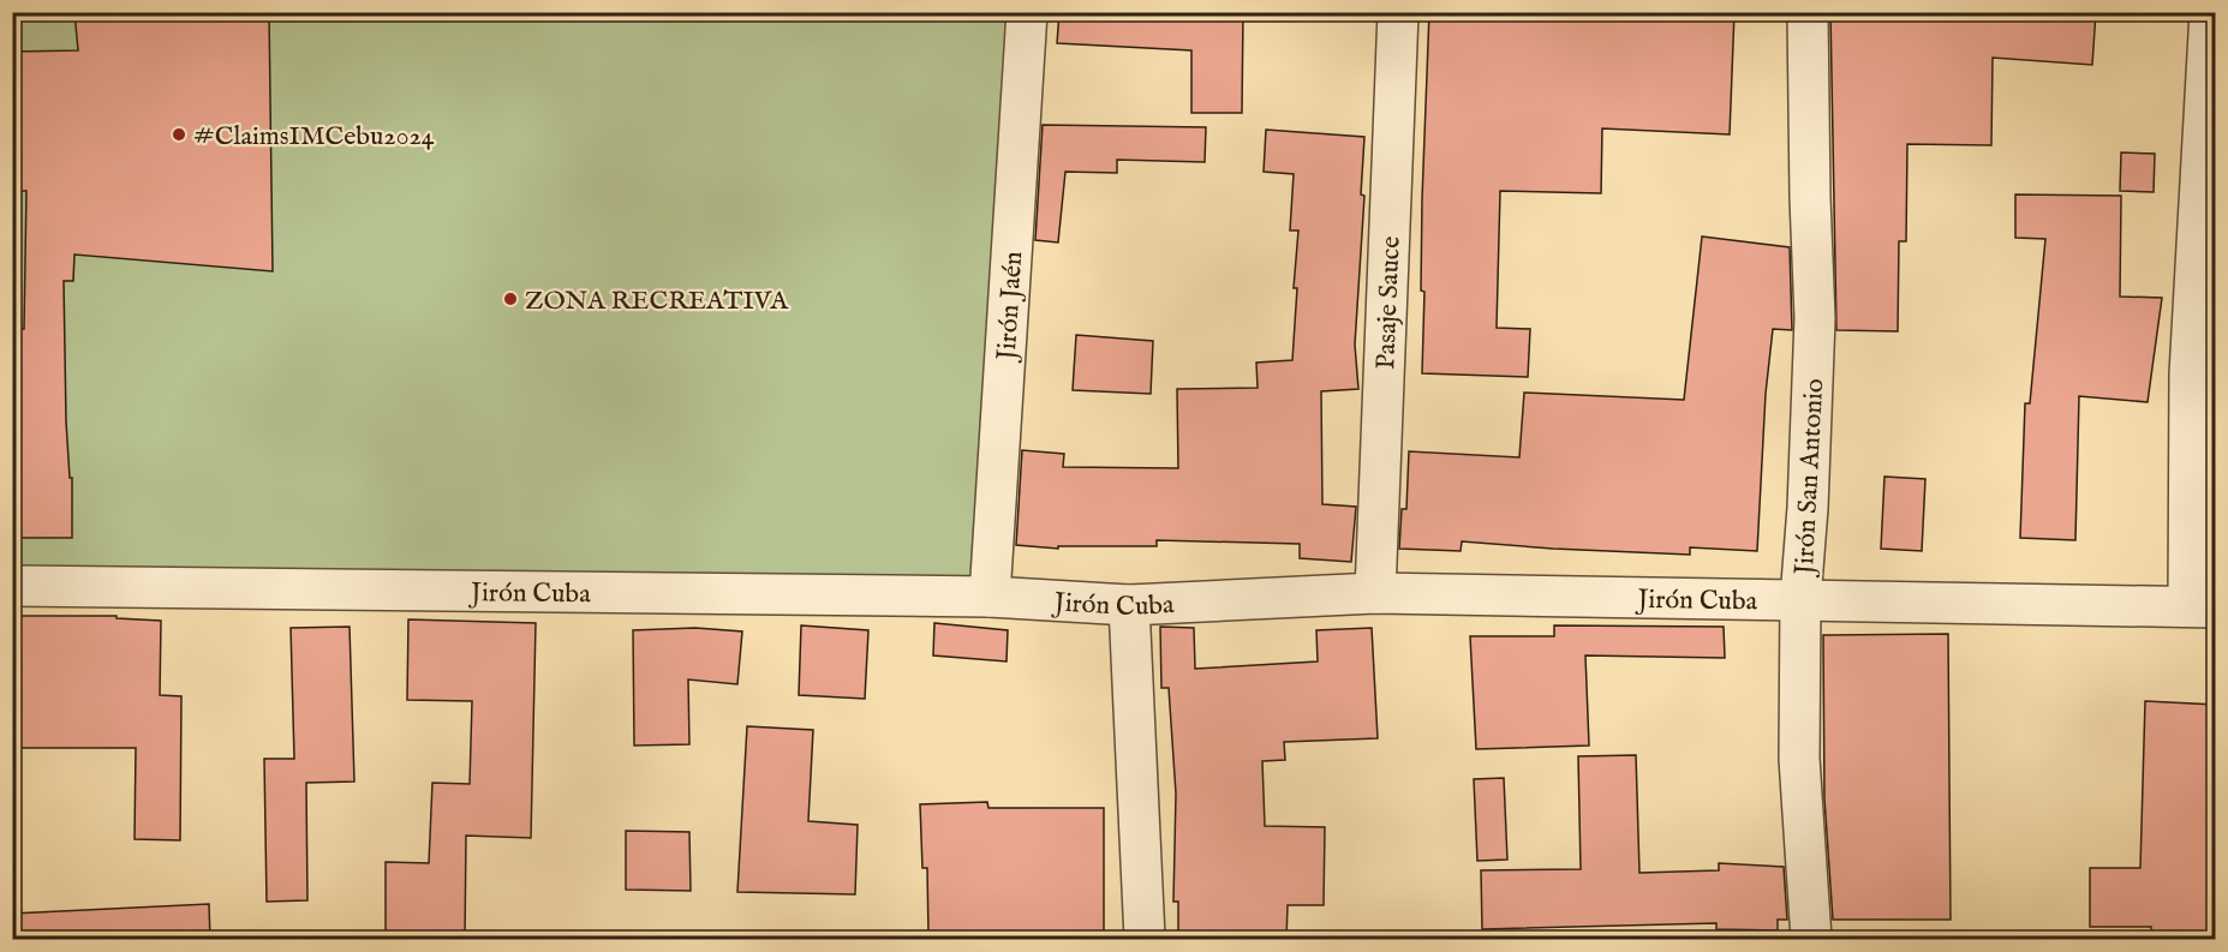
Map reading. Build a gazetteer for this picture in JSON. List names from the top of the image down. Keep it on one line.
{"streets":{"street":["Pasaje Sauce","Jirón Jaén","Jirón San Antonio","Jirón Cuba"]},"crossings":[["Pasaje Sauce","Jirón Cuba"],["Jirón Jaén","Jirón Cuba"],["Jirón San Antonio","Jirón Cuba"]],"places":["#ClaimsIMCebu2024","ZONA RECREATIVA"]}
